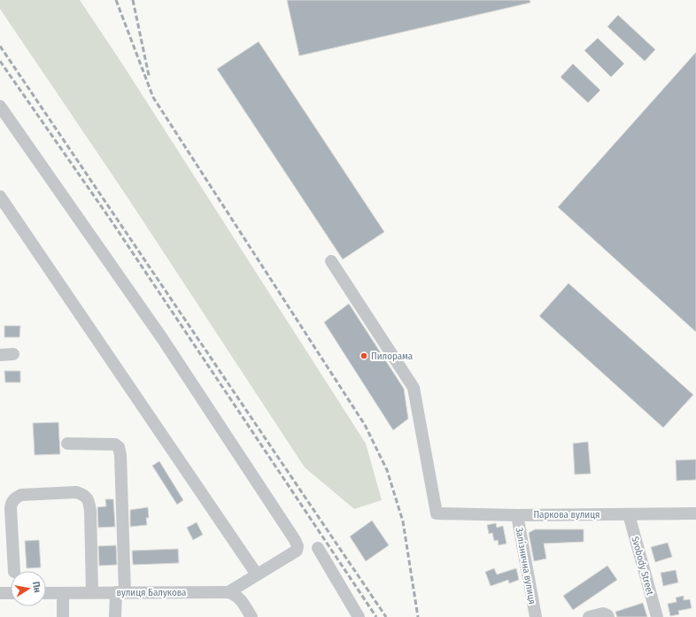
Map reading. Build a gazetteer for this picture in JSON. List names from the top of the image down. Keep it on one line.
{"streets":{"street":["Паркова вулиця","Залізнична вулиця","Svobody Street","вулиця Балукова"]},"crossings":[["Паркова вулиця","Залізнична вулиця"],["Паркова вулиця","Svobody Street"]],"places":["Пилорама"],"north":"right"}
